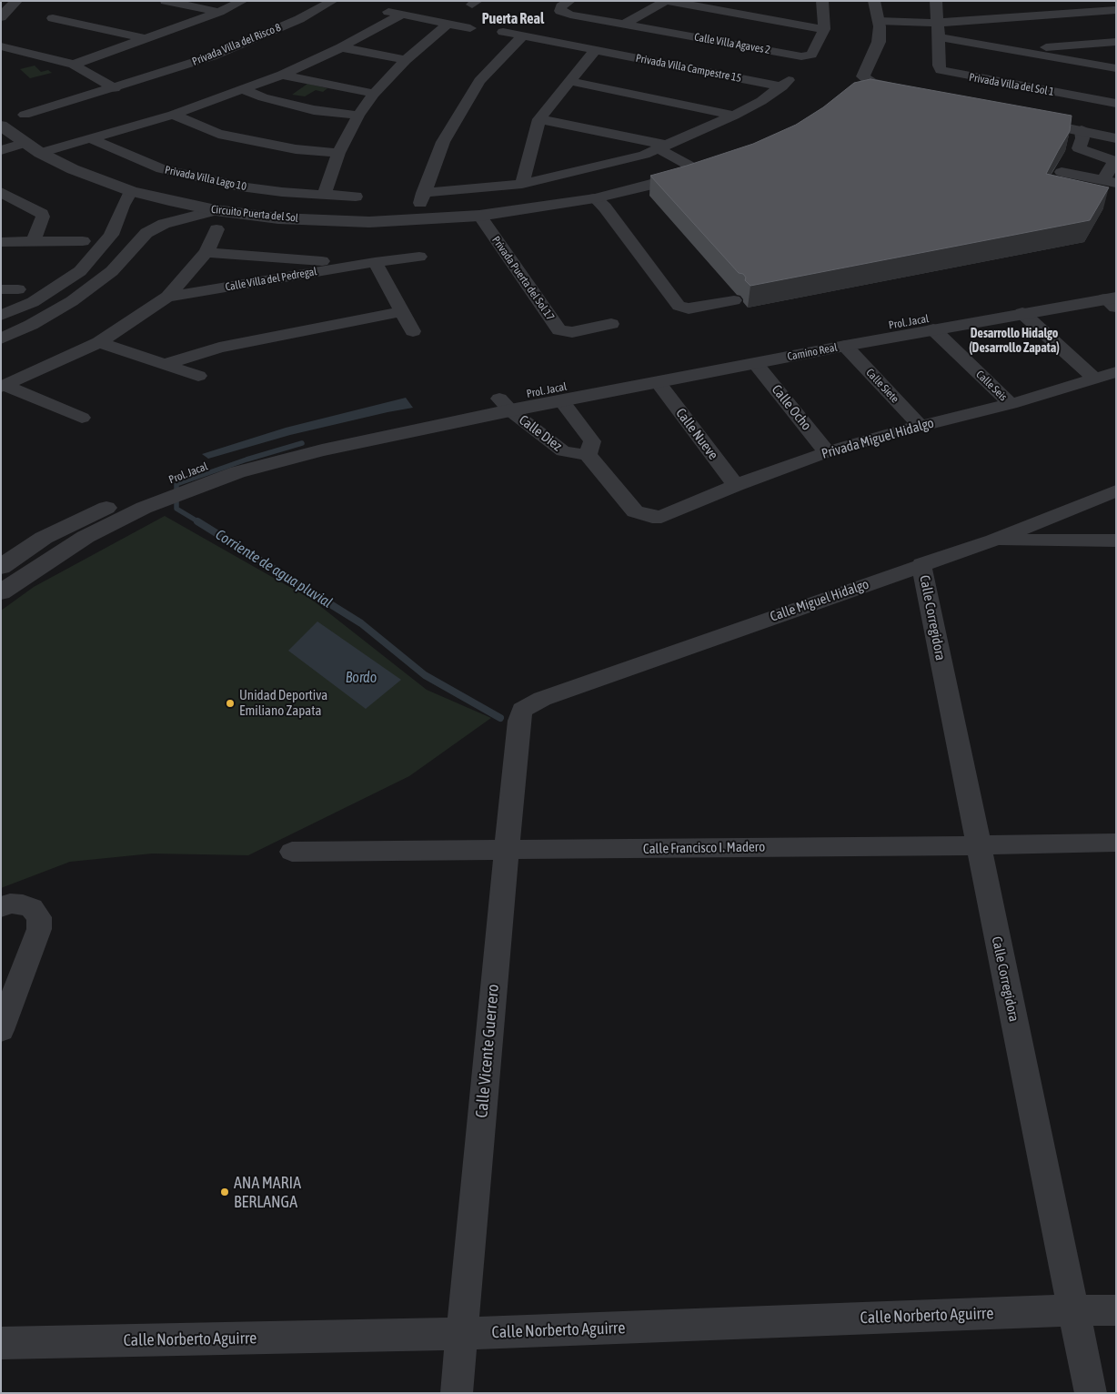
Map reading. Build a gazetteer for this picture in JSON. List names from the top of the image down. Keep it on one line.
{"streets":{"street":["Calle Villa Agaves 2","Privada Villa del Risco 8","Privada Villa Campestre 15","Privada Villa del Sol 1","Privada Villa Lago 10","Circuito Puerta del Sol","Privada Puerta del Sol 17","Calle Villa del Pedregal","Prol. Jacal","Camino Real","Calle Siete","Calle Seis","Calle Ocho","Calle Diez","Calle Nueve","Privada Miguel Hidalgo","Calle Miguel Hidalgo","Calle Corregidora","Calle Francisco I. Madero","Calle Vicente Guerrero","Calle Norberto Aguirre"]},"crossings":[["Circuito Puerta del Sol","Privada Puerta del Sol 17"],["Prol. Jacal","Camino Real"],["Prol. Jacal","Calle Diez"],["Camino Real","Calle Siete"],["Camino Real","Calle Seis"],["Camino Real","Calle Ocho"],["Camino Real","Calle Diez"],["Camino Real","Calle Nueve"],["Calle Siete","Privada Miguel Hidalgo"],["Calle Seis","Privada Miguel Hidalgo"],["Calle Ocho","Privada Miguel Hidalgo"],["Calle Diez","Privada Miguel Hidalgo"],["Calle Nueve","Privada Miguel Hidalgo"],["Calle Miguel Hidalgo","Calle Corregidora"],["Calle Miguel Hidalgo","Calle Vicente Guerrero"],["Calle Corregidora","Calle Francisco I. Madero"],["Calle Corregidora","Calle Norberto Aguirre"],["Calle Francisco I. Madero","Calle Vicente Guerrero"],["Calle Vicente Guerrero","Calle Norberto Aguirre"]],"districts":["Puerta Real","Desarrollo Hidalgo (Desarrollo Zapata)"],"water":["Corriente de agua pluvial","Bordo"],"places":["Unidad Deportiva Emiliano Zapata","ANA MARIA BERLANGA"]}
